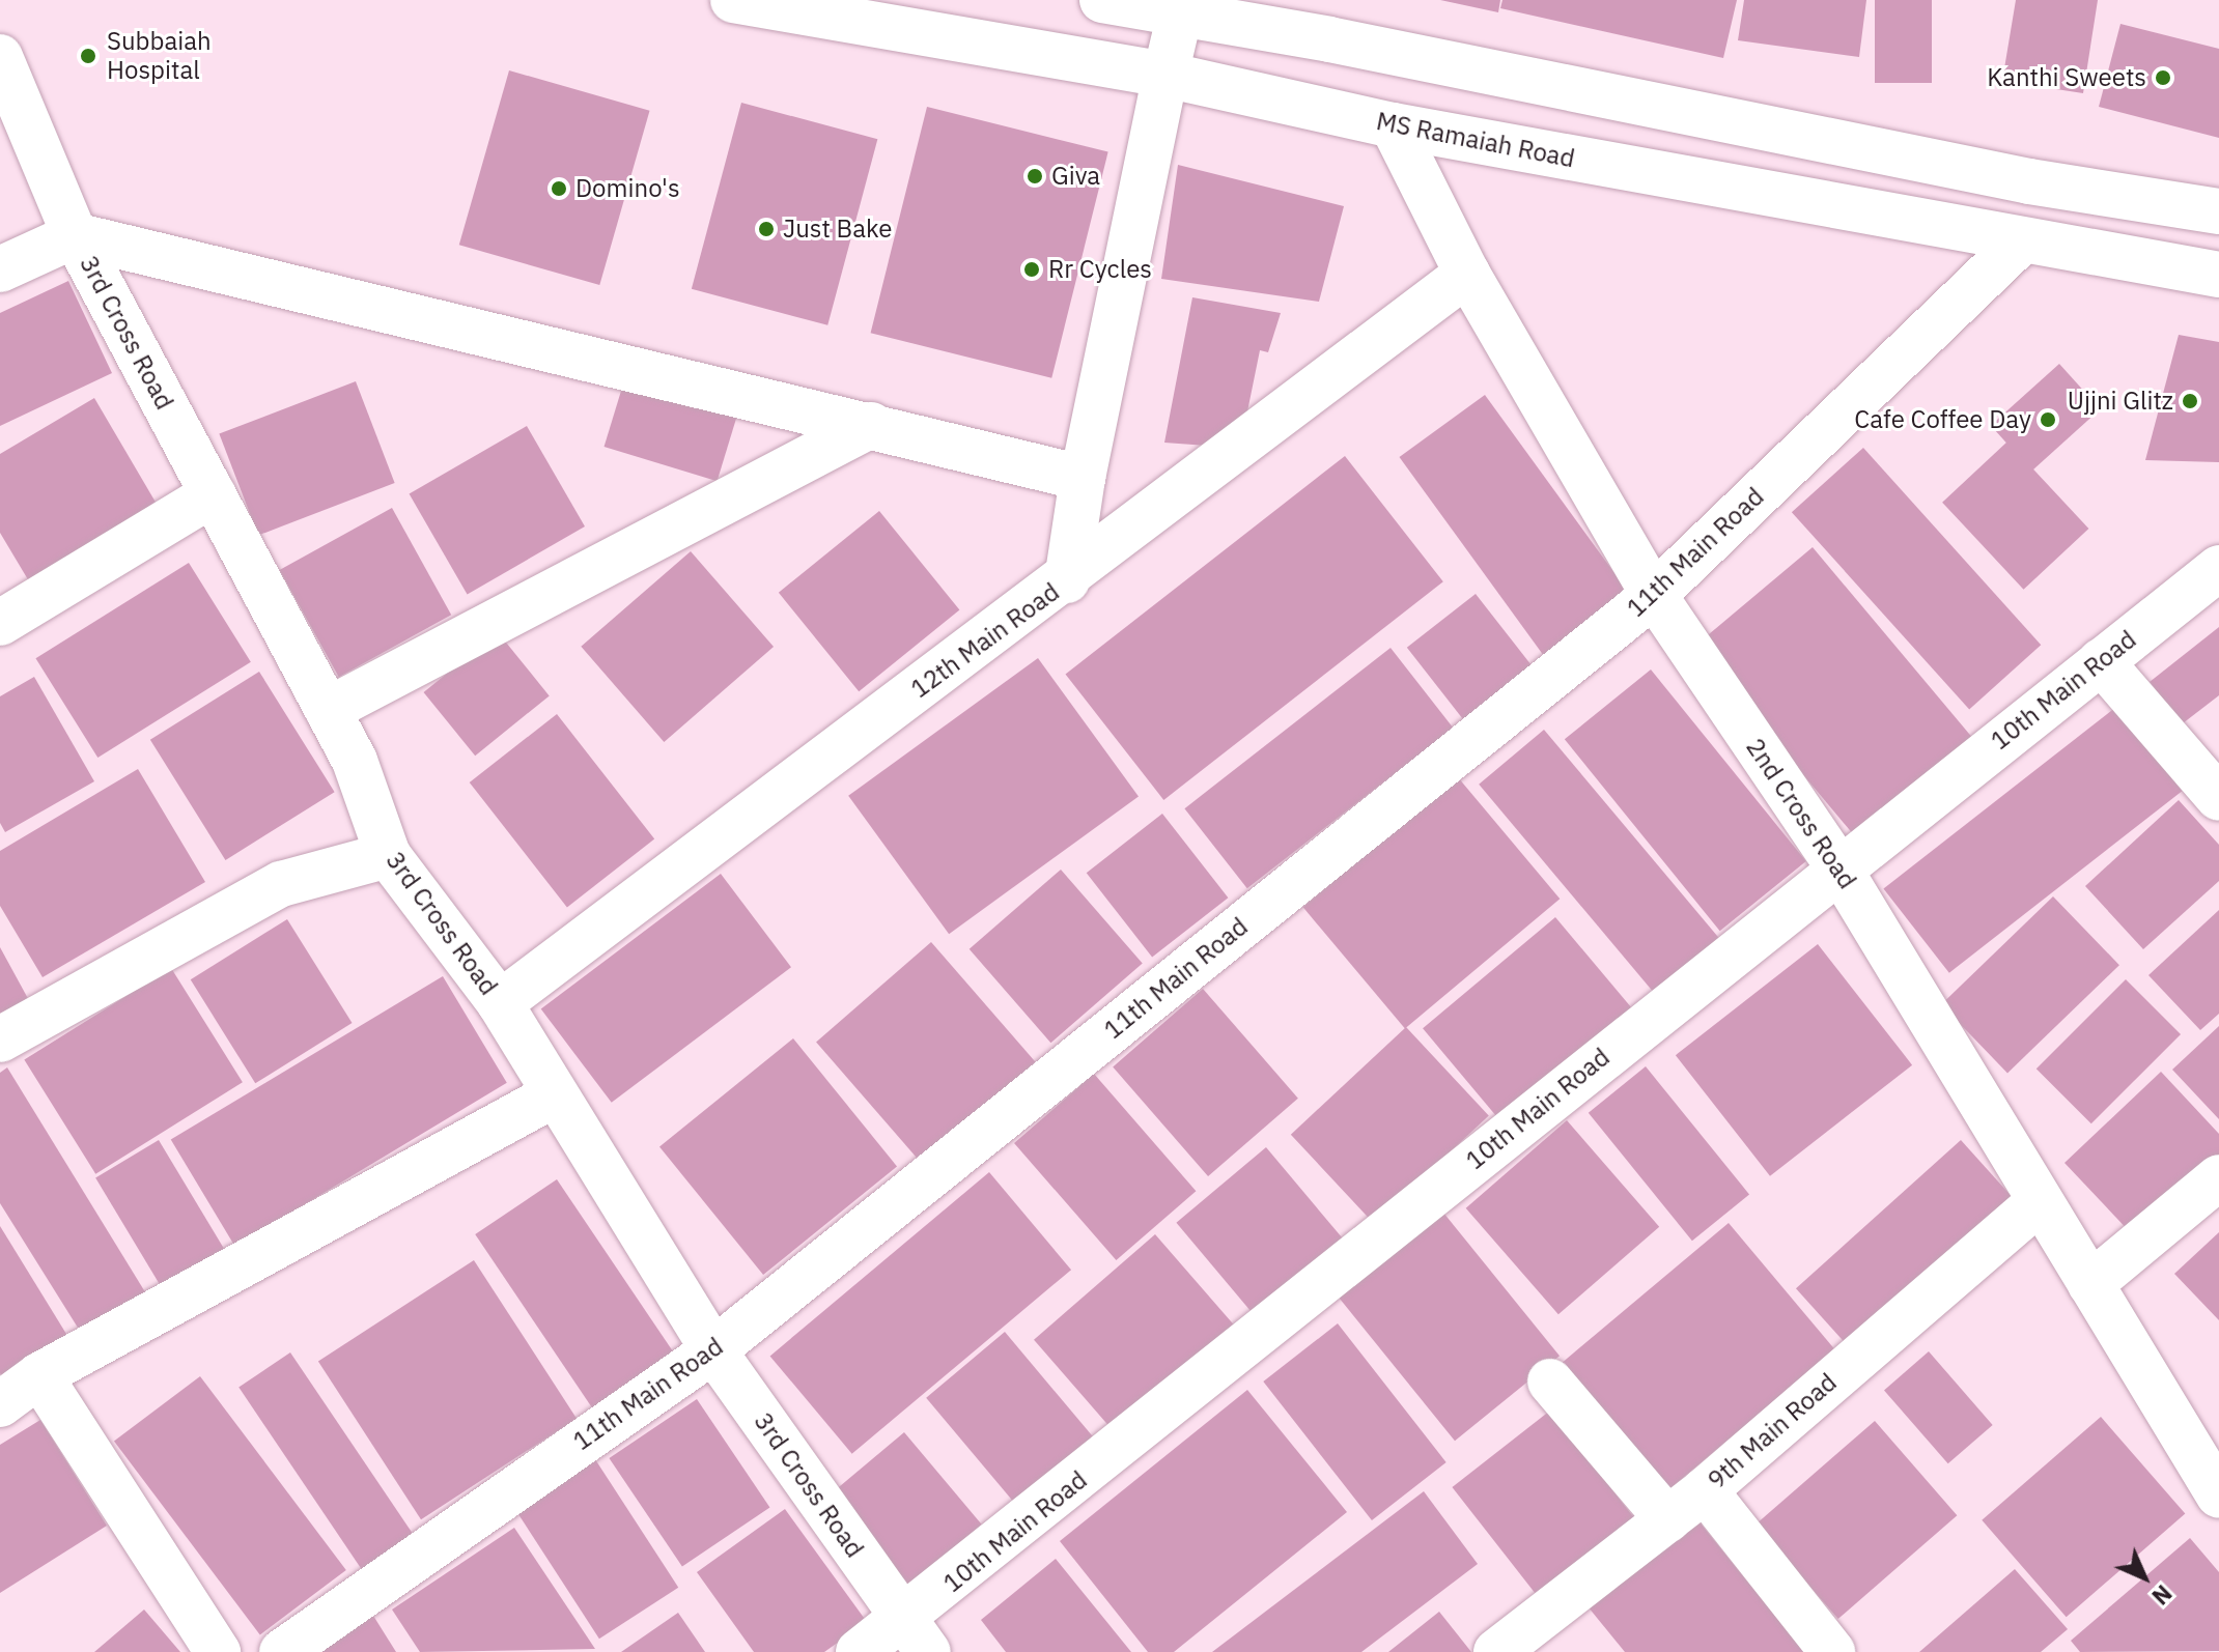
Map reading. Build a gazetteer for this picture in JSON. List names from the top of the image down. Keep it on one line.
{"streets":{"street":["MS Ramaiah Road","3rd Cross Road","11th Main Road","12th Main Road","10th Main Road","2nd Cross Road","9th Main Road"]},"crossings":[["MS Ramaiah Road","11th Main Road"],["MS Ramaiah Road","2nd Cross Road"],["3rd Cross Road","11th Main Road"],["3rd Cross Road","12th Main Road"],["3rd Cross Road","10th Main Road"],["11th Main Road","2nd Cross Road"],["12th Main Road","2nd Cross Road"],["10th Main Road","2nd Cross Road"],["2nd Cross Road","9th Main Road"]],"places":["Subbaiah Hospital","Kanthi Sweets","Giva","Domino's","Just Bake","Rr Cycles","Ujjni Glitz","Cafe Coffee Day"],"north":"bottom right"}
